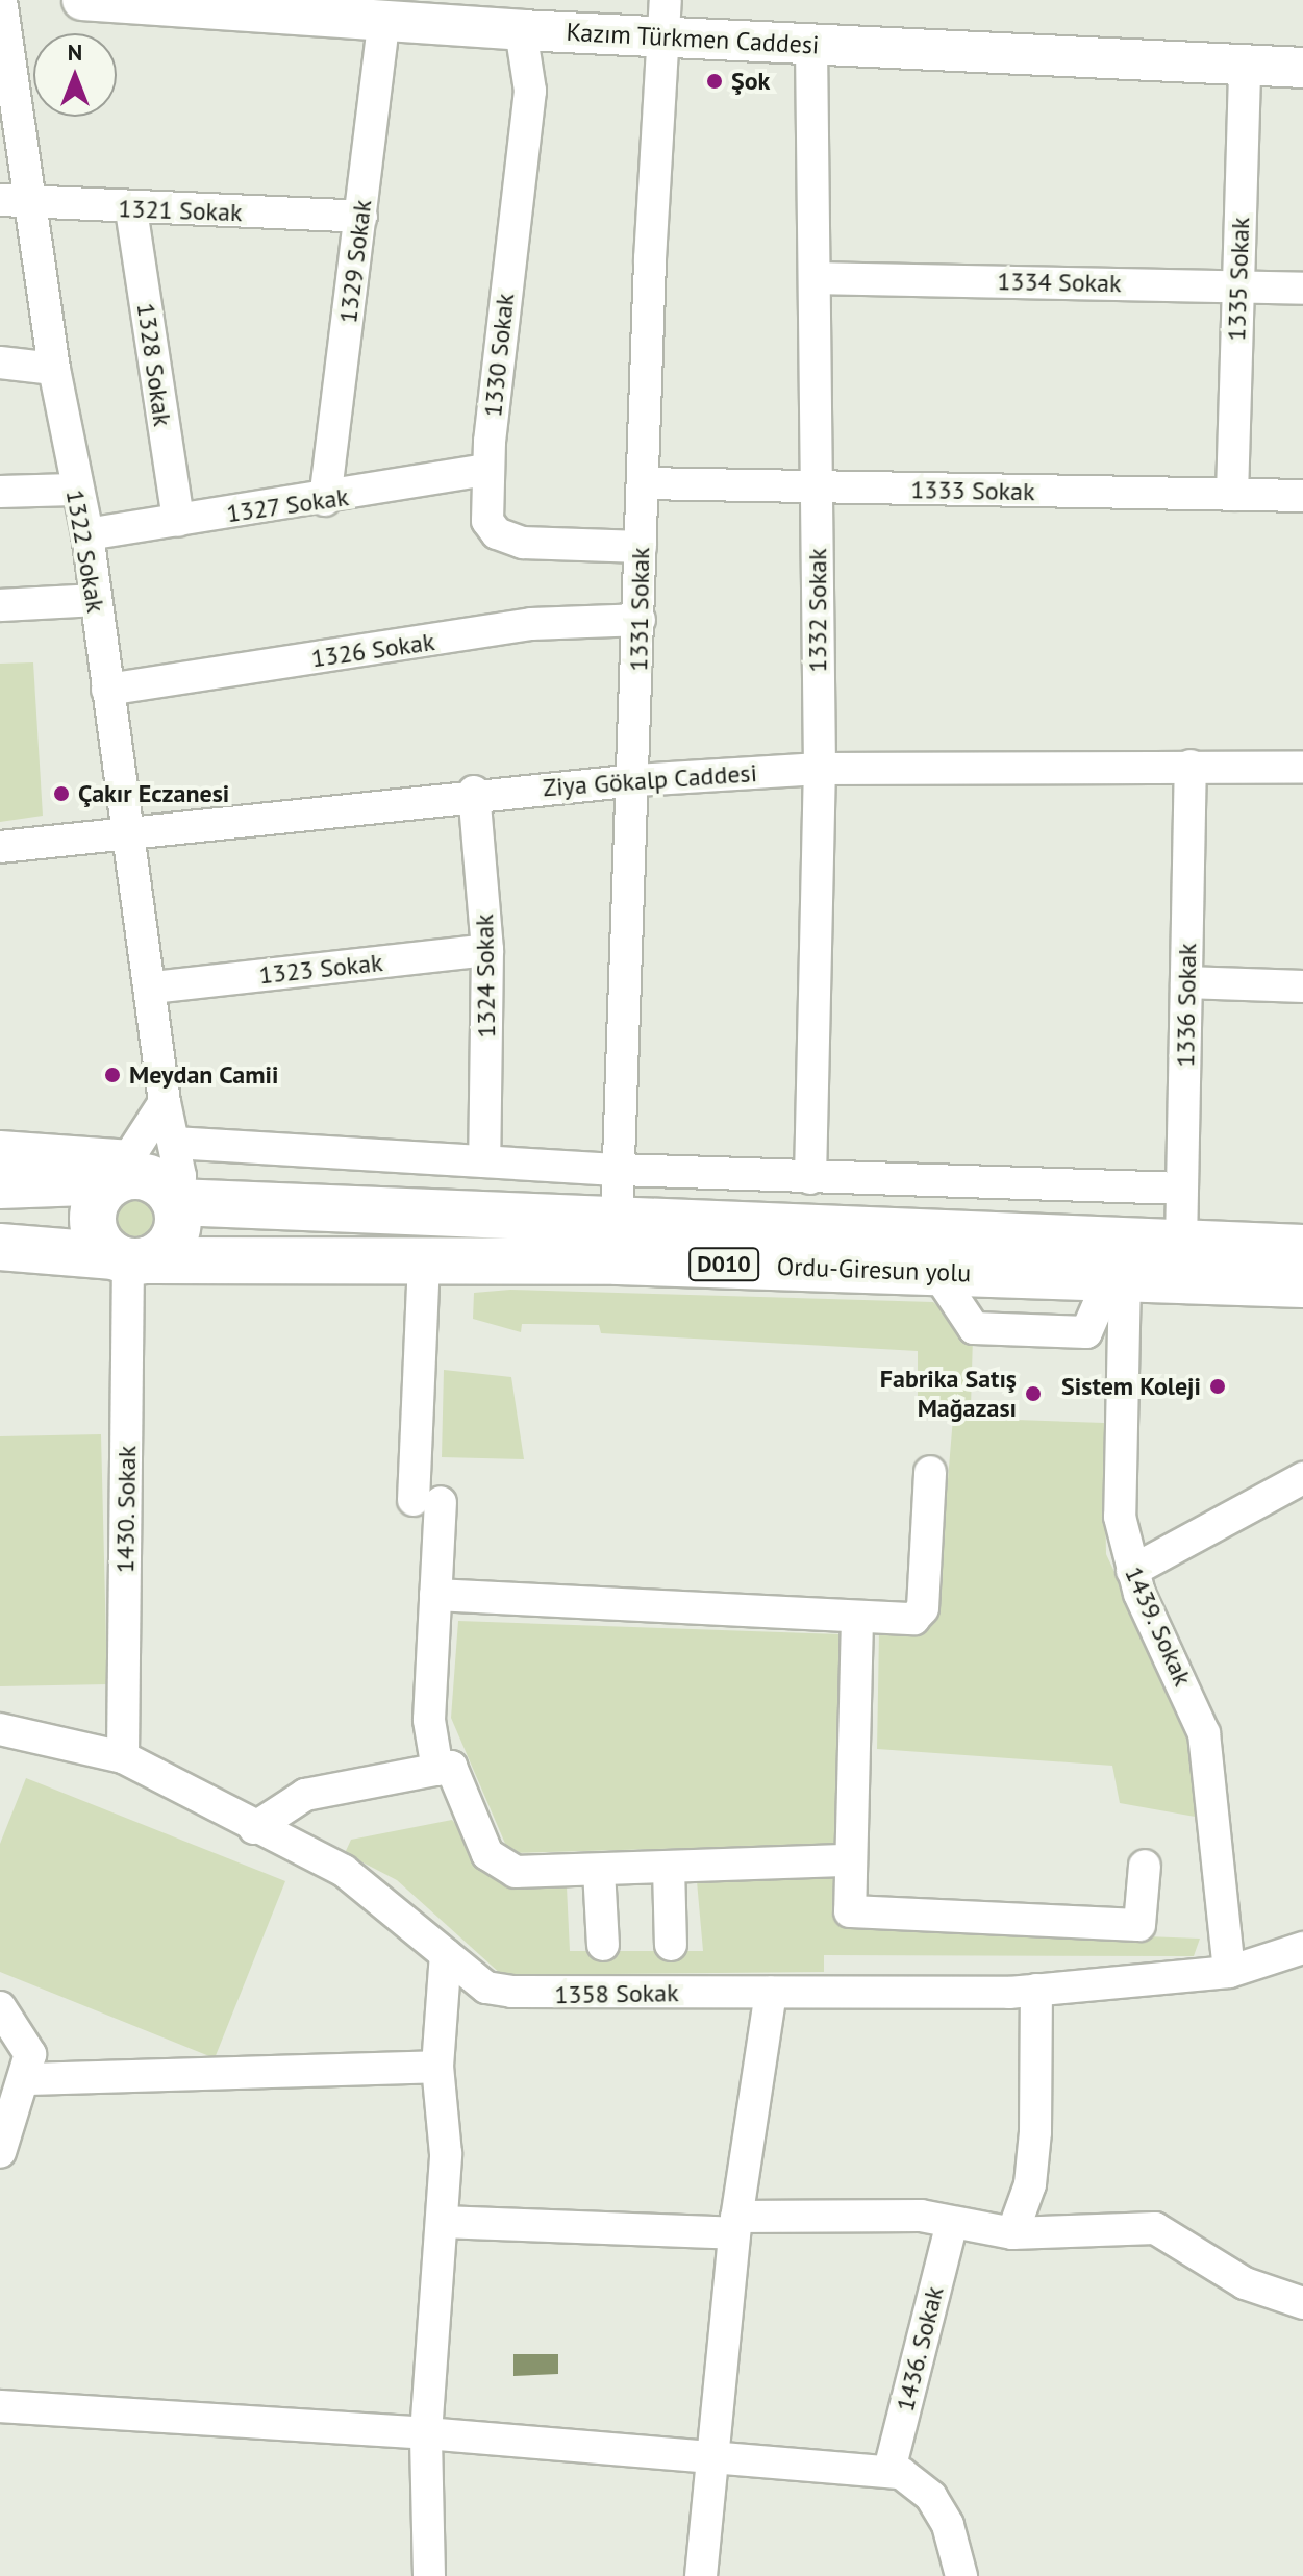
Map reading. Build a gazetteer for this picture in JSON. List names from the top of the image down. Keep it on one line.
{"streets":{"highway":["D010","Ordu-Giresun yolu"],"main road":["Kazım Türkmen Caddesi"],"street":["1321 Sokak","1329 Sokak","1335 Sokak","1334 Sokak","1330 Sokak","1328 Sokak","1333 Sokak","1327 Sokak","1322 Sokak","1331 Sokak","1332 Sokak","1326 Sokak","Ziya Gökalp Caddesi","1323 Sokak","1324 Sokak","1336 Sokak","1430. Sokak","1439. Sokak","1358 Sokak","1436. Sokak"]},"crossings":[["Kazım Türkmen Caddesi","1329 Sokak"],["Kazım Türkmen Caddesi","1335 Sokak"],["Kazım Türkmen Caddesi","1330 Sokak"],["Kazım Türkmen Caddesi","1331 Sokak"],["Kazım Türkmen Caddesi","1332 Sokak"],["1321 Sokak","1329 Sokak"],["1321 Sokak","1328 Sokak"],["1321 Sokak","1322 Sokak"],["1329 Sokak","1327 Sokak"],["1335 Sokak","1334 Sokak"],["1335 Sokak","1333 Sokak"],["1334 Sokak","1332 Sokak"],["1330 Sokak","1327 Sokak"],["1330 Sokak","1331 Sokak"],["1328 Sokak","1327 Sokak"],["1333 Sokak","1331 Sokak"],["1333 Sokak","1332 Sokak"],["1327 Sokak","1322 Sokak"],["1322 Sokak","1326 Sokak"],["1322 Sokak","Ziya Gökalp Caddesi"],["1322 Sokak","1323 Sokak"],["1322 Sokak","D010"],["1322 Sokak","Ordu-Giresun yolu"],["1322 Sokak","1430. Sokak"],["1331 Sokak","1326 Sokak"],["1331 Sokak","Ziya Gökalp Caddesi"],["1331 Sokak","Ordu-Giresun yolu"],["1332 Sokak","Ziya Gökalp Caddesi"],["Ziya Gökalp Caddesi","1324 Sokak"],["Ziya Gökalp Caddesi","1336 Sokak"],["1323 Sokak","1324 Sokak"],["1336 Sokak","Ordu-Giresun yolu"],["D010","Ordu-Giresun yolu"],["D010","1430. Sokak"],["Ordu-Giresun yolu","1430. Sokak"],["Ordu-Giresun yolu","1439. Sokak"],["1430. Sokak","1358 Sokak"],["1439. Sokak","1358 Sokak"]],"places":["Şok","Çakır Eczanesi","Meydan Camii","Sistem Koleji","Fabrika Satış Mağazası"],"north":"top"}
